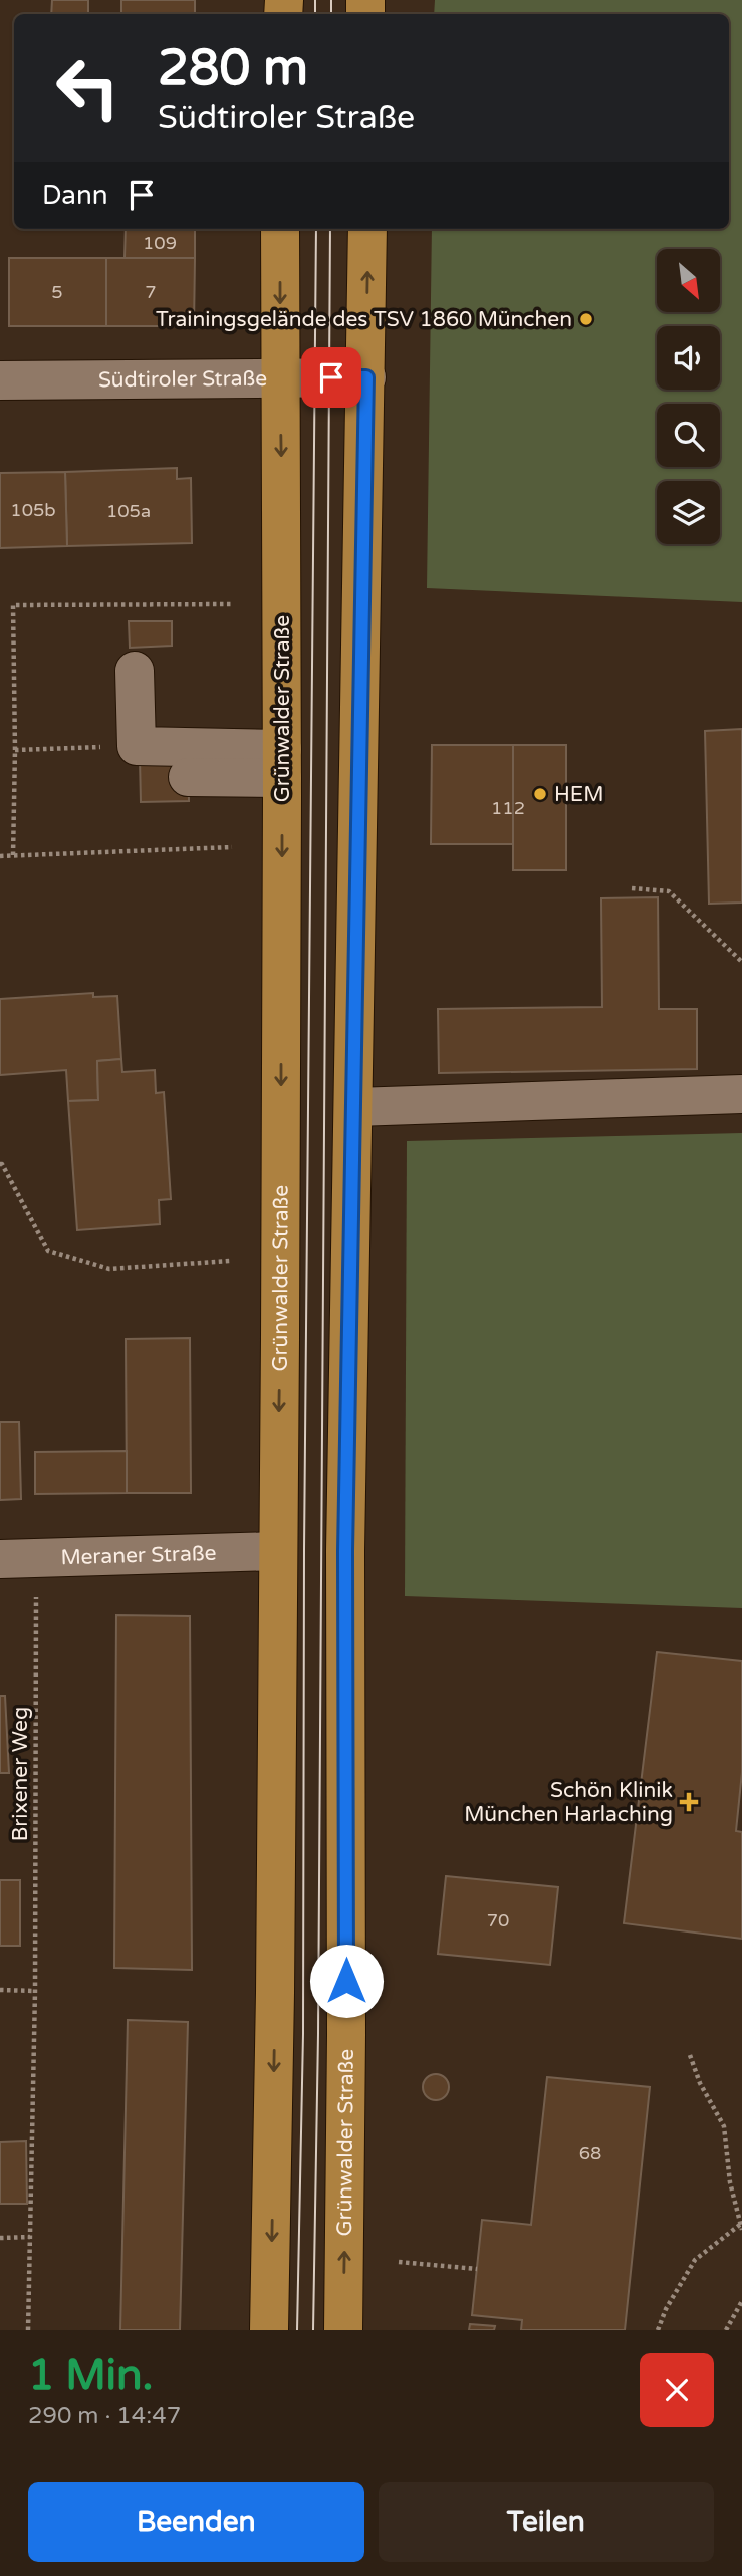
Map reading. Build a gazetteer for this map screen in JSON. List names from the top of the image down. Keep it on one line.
{"streets":{"main road":["Grünwalder Straße"],"street":["Südtiroler Straße","Meraner Straße"],"path":["Brixener Weg"]},"crossings":[["Südtiroler Straße","Grünwalder Straße"],["Grünwalder Straße","Meraner Straße"],["Meraner Straße","Brixener Weg"]],"places":{"other":["Trainingsgelände des TSV 1860 München","HEM"],"health":["Schön Klinik München Harlaching"]},"house_numbers":["109","5","7","105b","105a","112","70","68"],"north":"bottom right","page":{"turn":["280 m","Südtiroler Straße"],"then":"Dann","heading":["1 Min.","290 m · 14:47"],"buttons":["Beenden","Teilen"]}}
